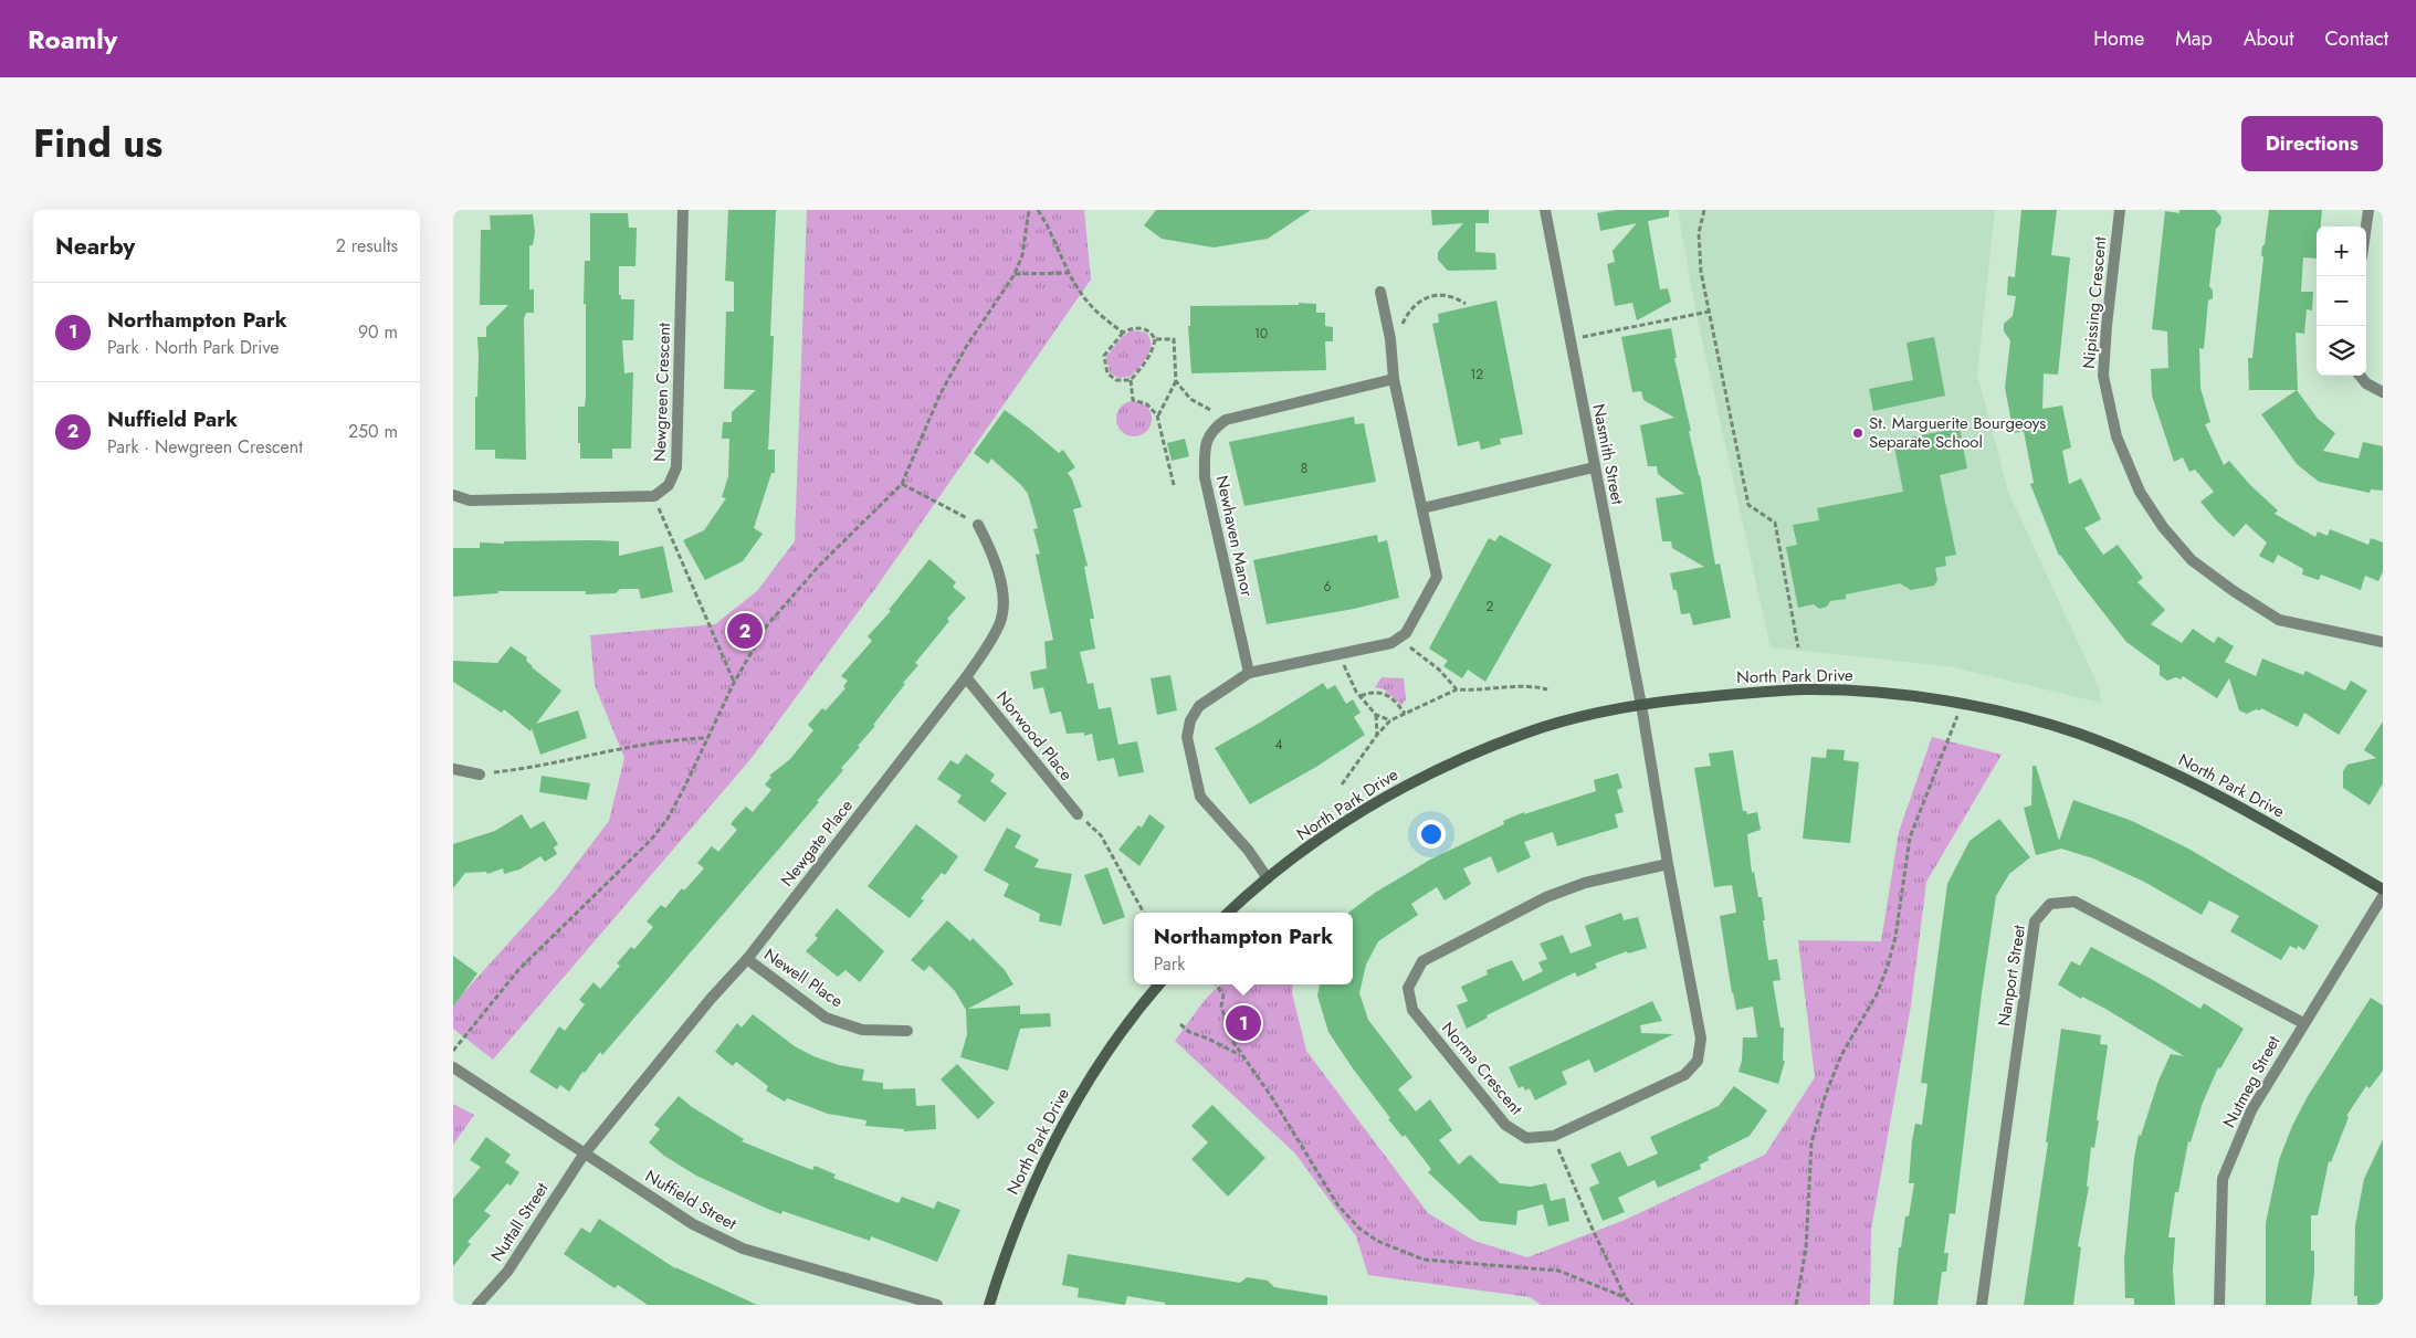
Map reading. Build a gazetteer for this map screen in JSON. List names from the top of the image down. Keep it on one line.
{"streets":{"main road":["North Park Drive"],"street":["Nipissing Crescent","Newgreen Crescent","Nasmith Street","Newhaven Manor","Norwood Place","Newgate Place","Nanport Street","Newell Place","Norma Crescent","Nutmeg Street","Nuffield Street","Nuttall Street"]},"crossings":[["Nasmith Street","North Park Drive"],["Nasmith Street","Norma Crescent"],["North Park Drive","Norma Crescent"],["Norwood Place","Newgate Place"],["Newgate Place","Newell Place"],["Newgate Place","Nuffield Street"],["Newgate Place","Nuttall Street"],["Nanport Street","Nutmeg Street"],["Nuffield Street","Nuttall Street"]],"places":["St. Marguerite Bourgeoys Separate School"],"house_numbers":["10","12","8","6","2","4"],"page":{"header":"Roamly","nav":["Home","Map","About","Contact"],"title":"Find us","buttons":"Directions","heading":["Nearby","2 results"],"map_buttons":["+","−"],"list":[{"mark":"1","name":"Northampton Park","note":"Park · North Park Drive","value":"90 m"},{"mark":"2","name":"Nuffield Park","note":"Park · Newgreen Crescent","value":"250 m"}],"pins":["2","1"],"popup":["Northampton Park","Park"]}}
